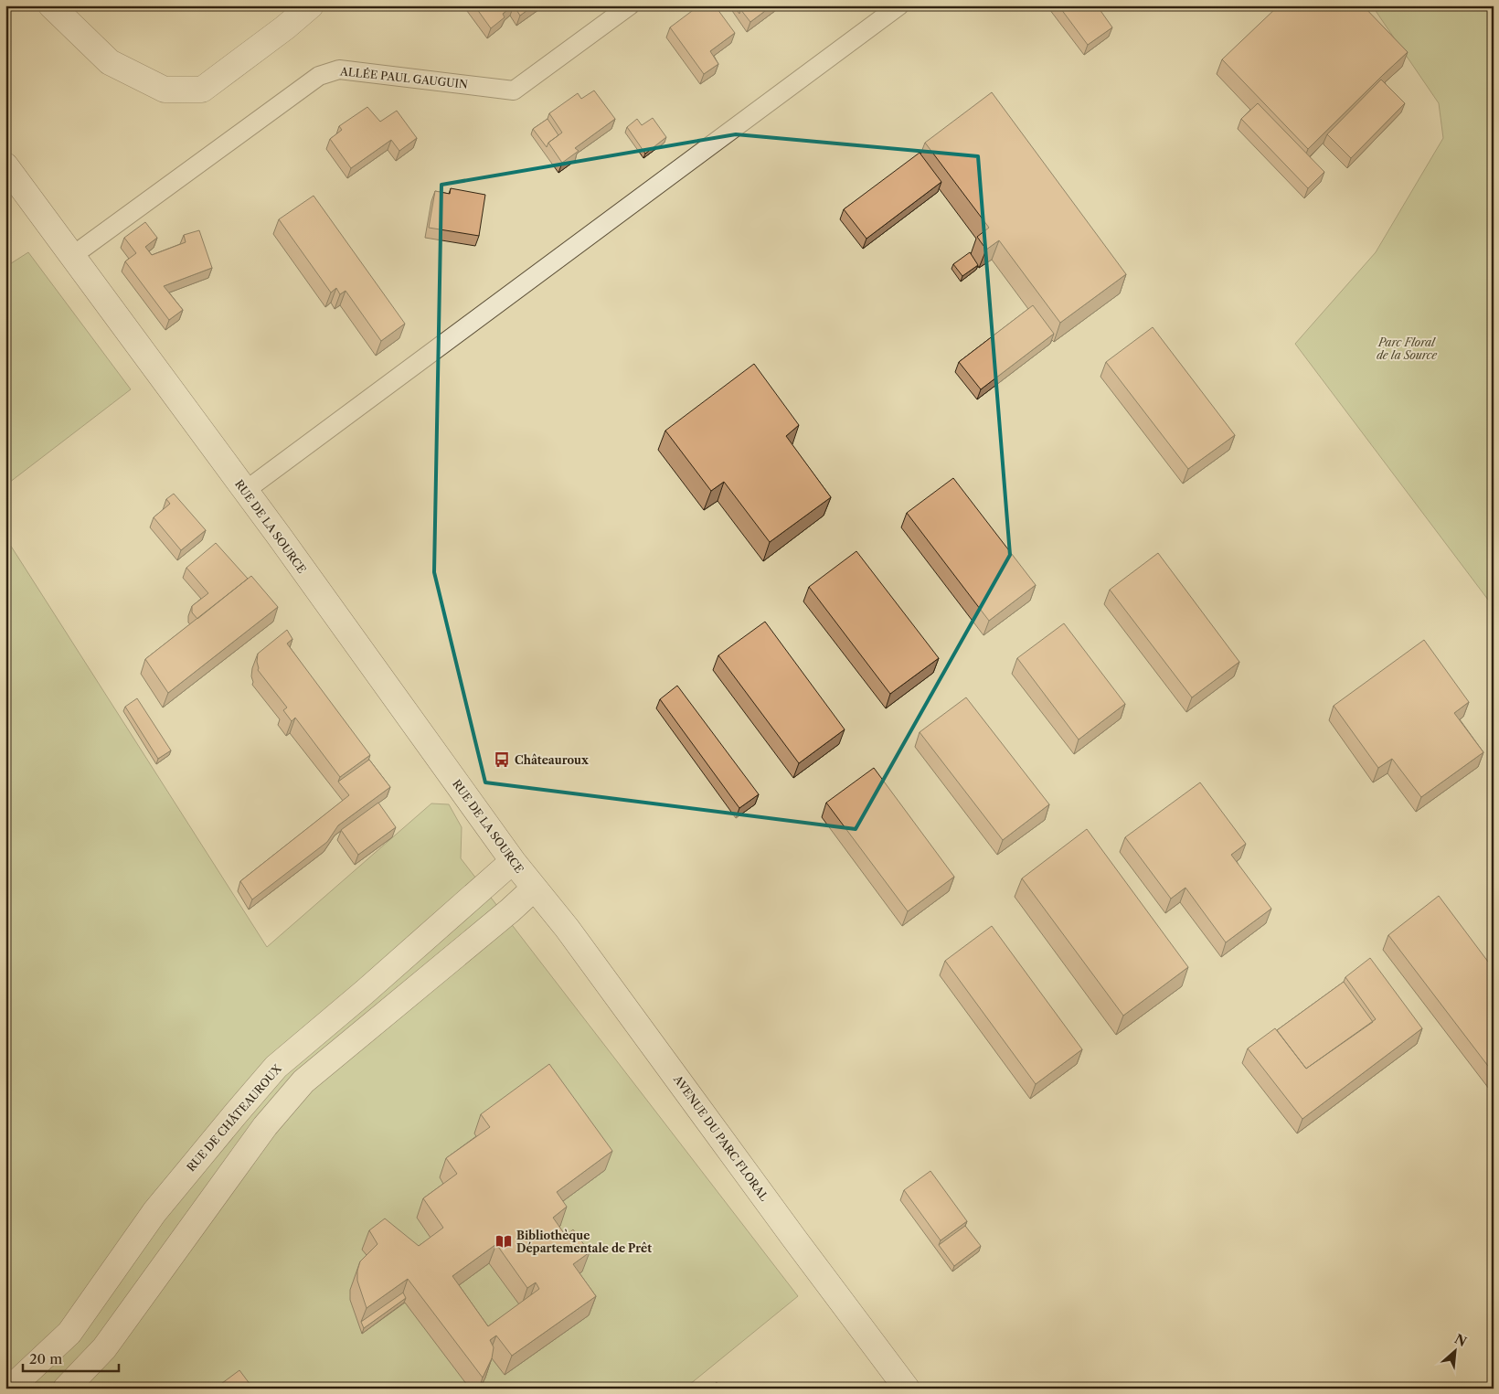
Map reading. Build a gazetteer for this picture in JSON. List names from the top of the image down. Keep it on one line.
{"streets":{"street":["RUE DE LA SOURCE","RUE DE CHÂTEAUROUX","AVENUE DU PARC FLORAL"],"lane":["ALLÉE PAUL GAUGUIN"]},"crossings":[["ALLÉE PAUL GAUGUIN","RUE DE LA SOURCE"],["RUE DE LA SOURCE","RUE DE CHÂTEAUROUX"],["RUE DE LA SOURCE","AVENUE DU PARC FLORAL"]],"parks":["Parc Floral de la Source"],"places":{"bus stop":["Châteauroux"],"library":["Bibliothèque Départementale de Prêt"]},"scale_bar":"20 m","north":"top right"}
